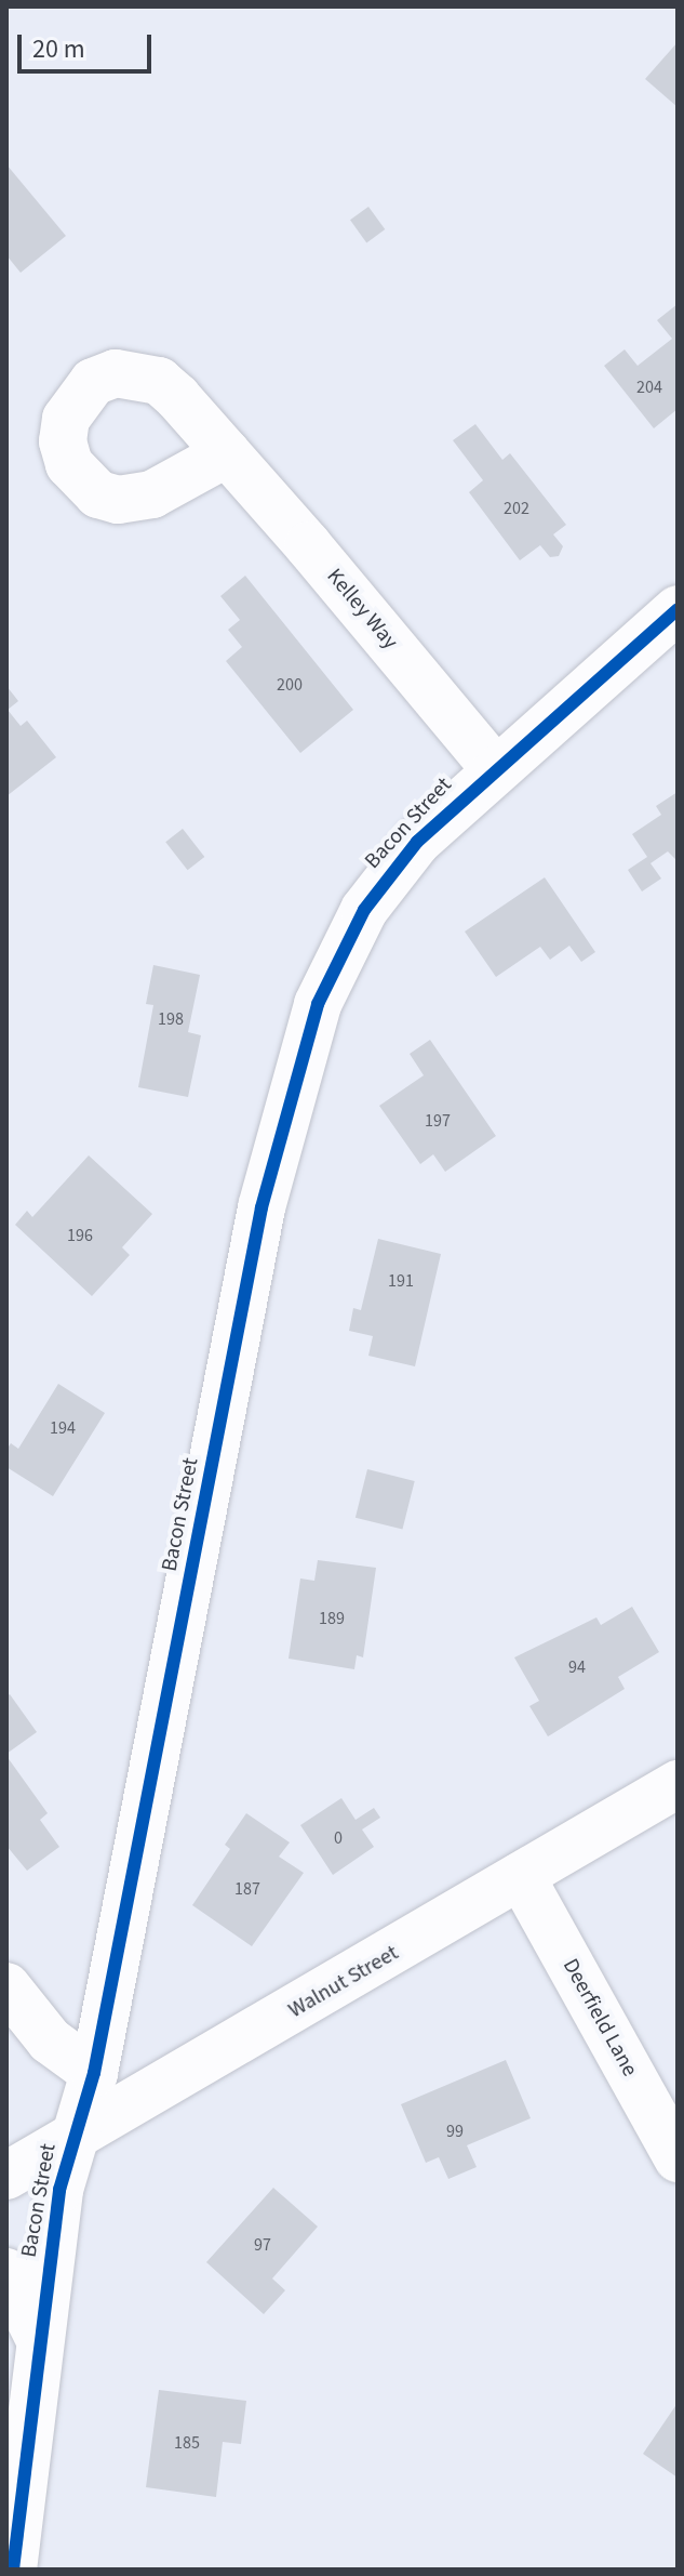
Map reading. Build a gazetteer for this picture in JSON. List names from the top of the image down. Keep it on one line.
{"streets":{"street":["Kelley Way","Bacon Street","Walnut Street","Deerfield Lane"]},"crossings":[["Kelley Way","Bacon Street"],["Bacon Street","Walnut Street"],["Walnut Street","Deerfield Lane"]],"house_numbers":["204","202","200","198","197","196","191","194","189","94","0","187","99","97","185"],"scale_bar":"20 m"}
